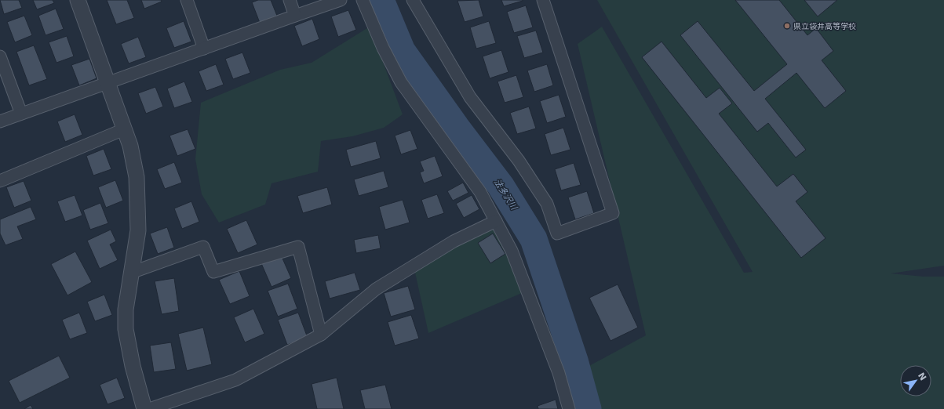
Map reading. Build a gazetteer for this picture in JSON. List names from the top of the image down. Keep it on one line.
{"water":["法多沢川"],"places":["県立袋井高等学校"],"north":"top right"}
